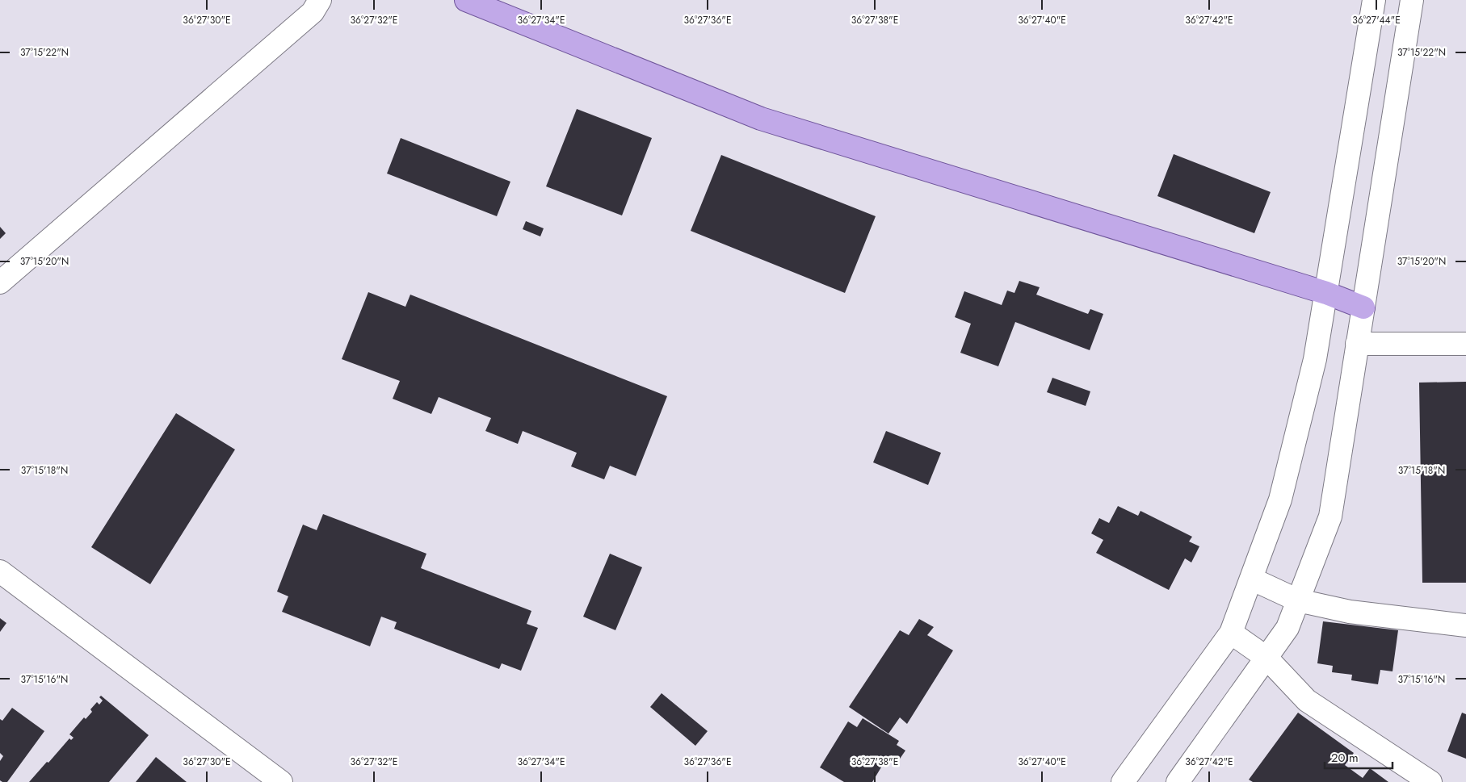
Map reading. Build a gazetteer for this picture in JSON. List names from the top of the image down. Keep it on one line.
{"scale_bar":"20 m","coordinates":["36°27'30\"E","36°27'32\"E","36°27'34\"E","36°27'36\"E","36°27'38\"E","36°27'40\"E","36°27'42\"E","36°27'44\"E","37°15'22\"N","37°15'20\"N","37°15'18\"N","37°15'16\"N"]}
